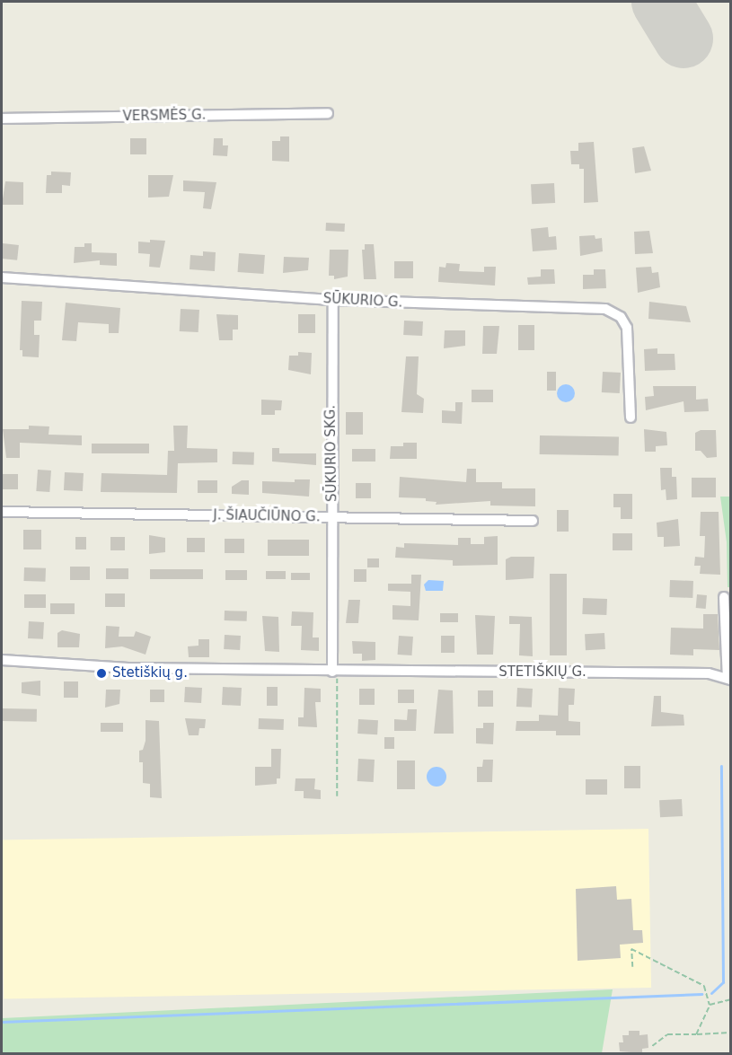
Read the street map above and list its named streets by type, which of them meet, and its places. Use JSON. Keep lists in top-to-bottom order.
{
  "streets": {
    "street": [
      "VERSMĖS G.",
      "SŪKURIO G.",
      "SŪKURIO SKG.",
      "J. ŠIAUČIŪNO G.",
      "STETIŠKIŲ G."
    ]
  },
  "crossings": [
    ["SŪKURIO G.", "SŪKURIO SKG."],
    ["SŪKURIO SKG.", "J. ŠIAUČIŪNO G."],
    ["SŪKURIO SKG.", "STETIŠKIŲ G."]
  ],
  "places": ["Stetiškių g."]
}
